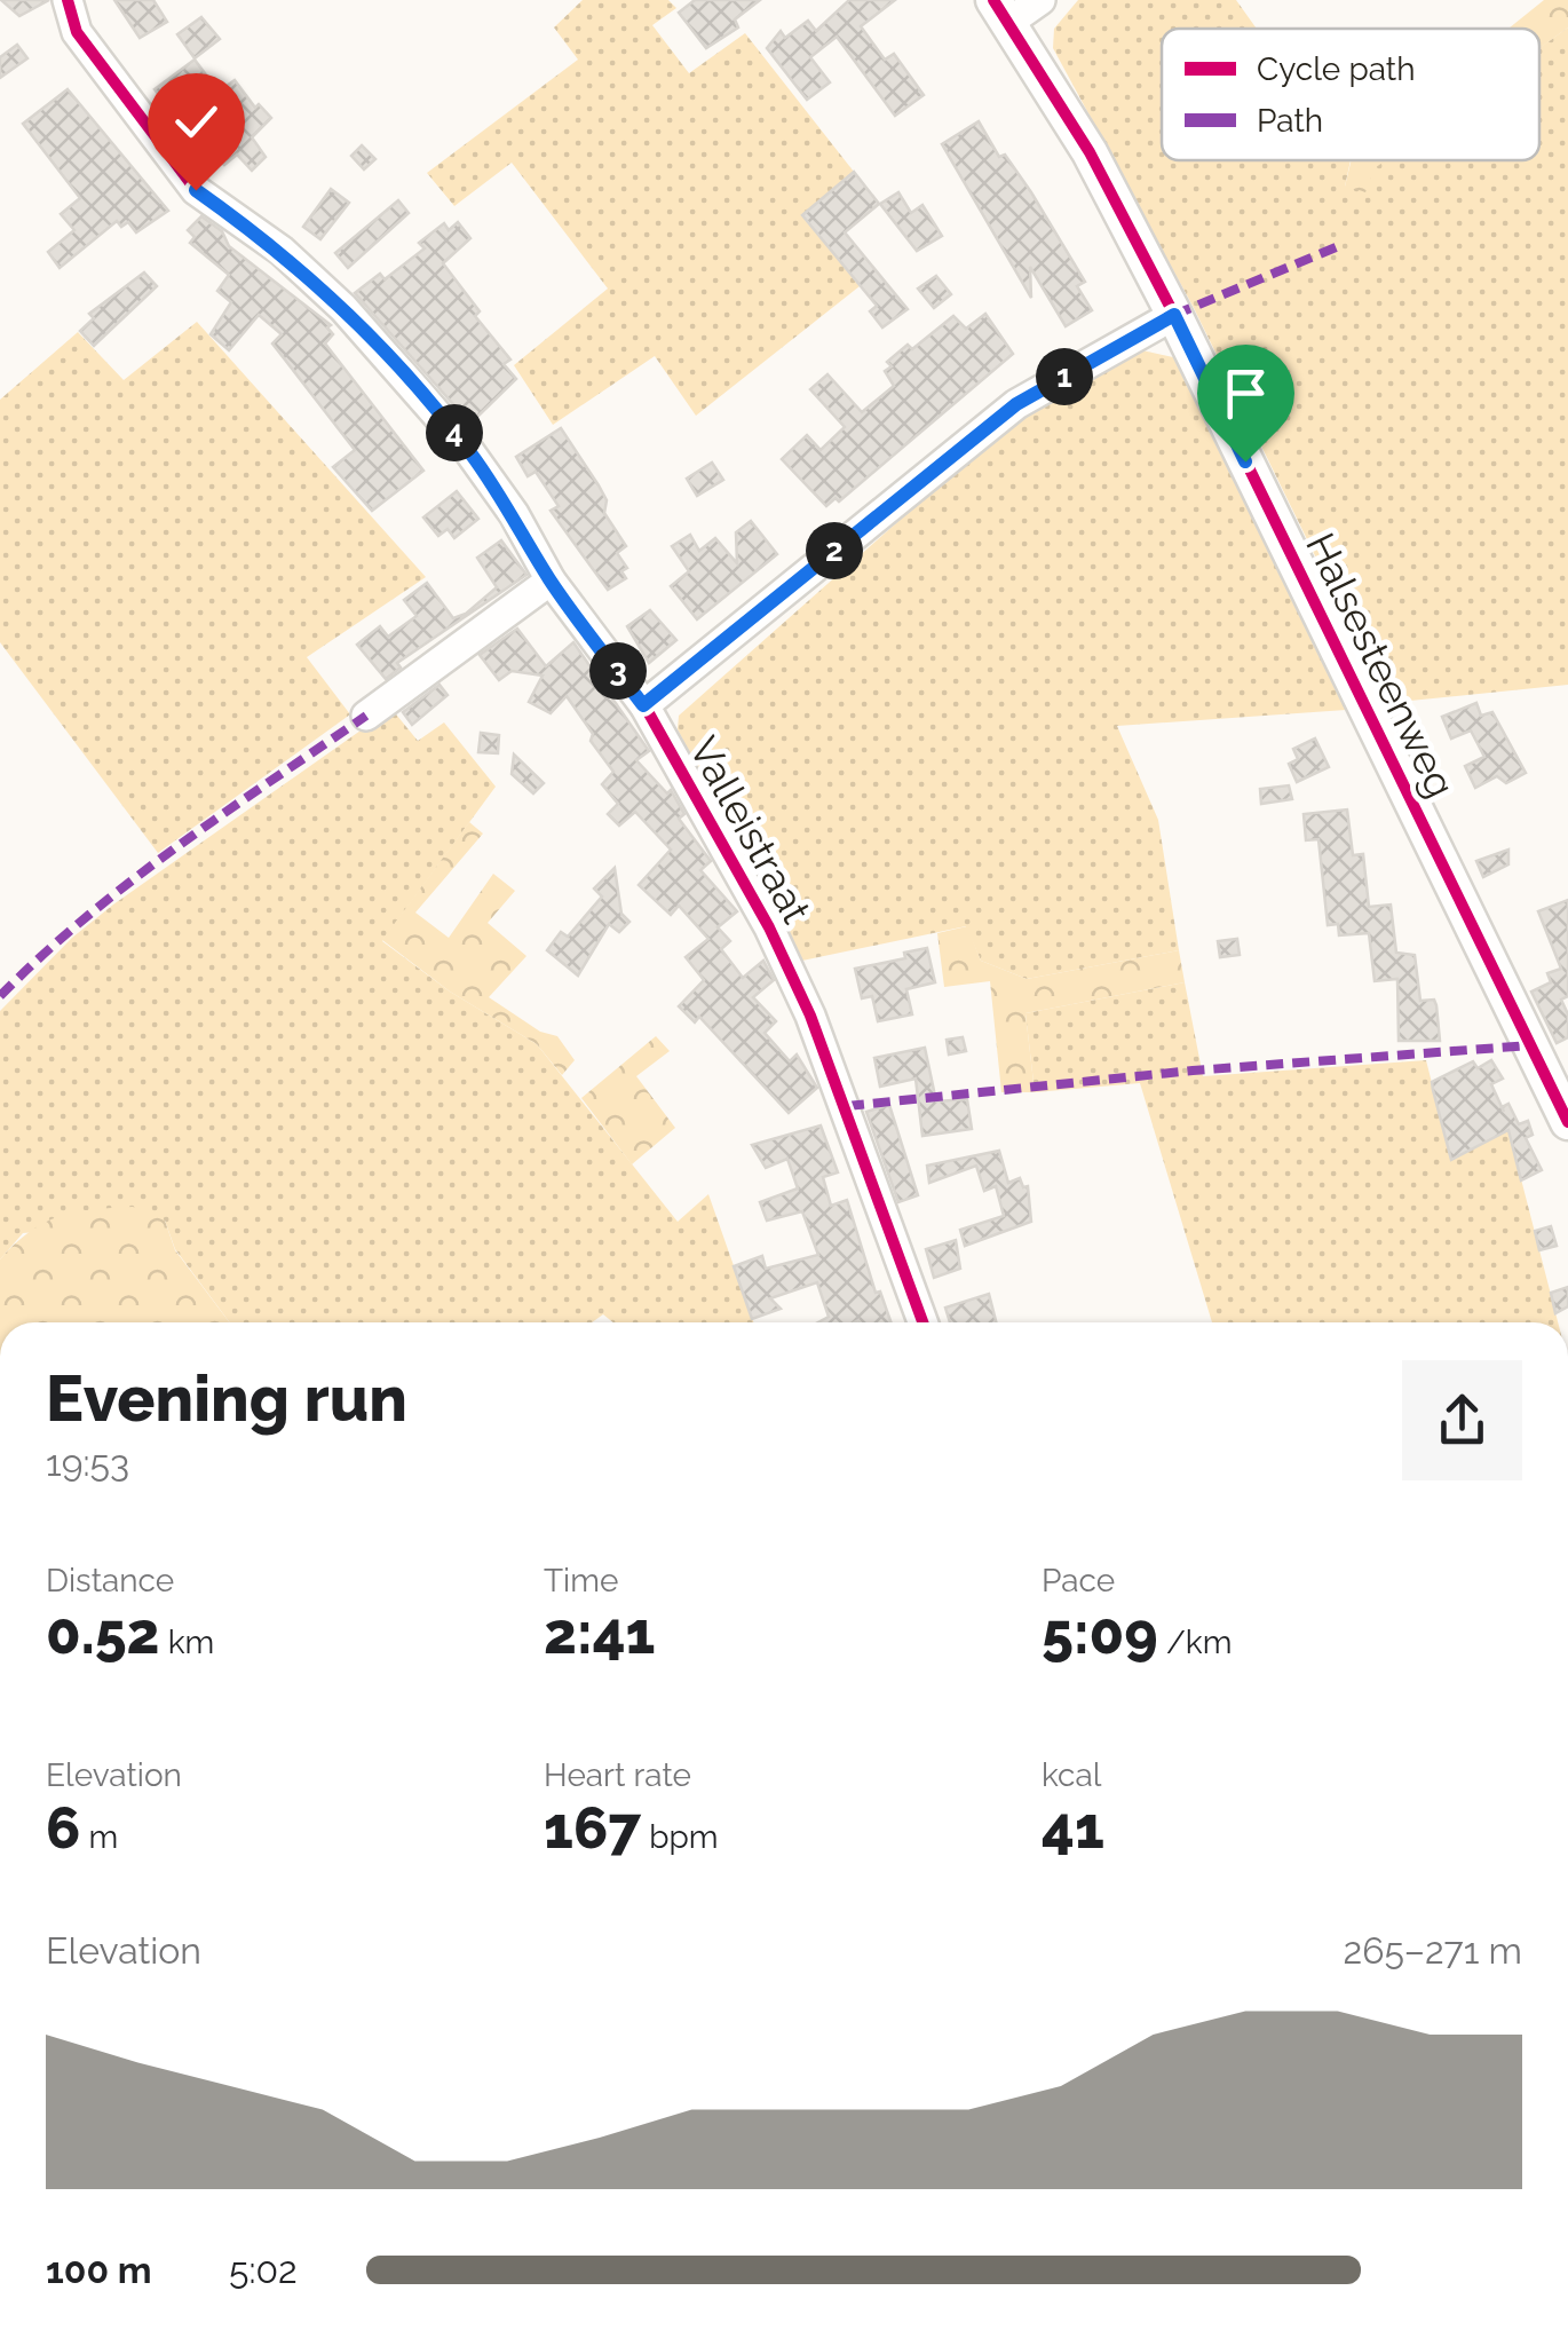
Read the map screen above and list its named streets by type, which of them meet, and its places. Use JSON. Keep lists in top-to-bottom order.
{
  "streets": {
    "main road": ["Halsesteenweg"],
    "street": ["Valleistraat"]
  },
  "legend": ["Cycle path", "Path"],
  "page": {
    "pins": [
      "1",
      "4",
      "2",
      "3"
    ],
    "heading": ["Evening run", "19:53"],
    "stats": [
      ["Distance", "0.52 km"],
      ["Time", "2:41"],
      ["Pace", "5:09 /km"],
      ["Elevation", "6 m"],
      ["Heart rate", "167 bpm"],
      ["kcal", "41"]
    ],
    "chart": ["Elevation", "265–271 m"],
    "list": [
      {
        "name": "100 m",
        "note": "5:02"
      }
    ]
  }
}
